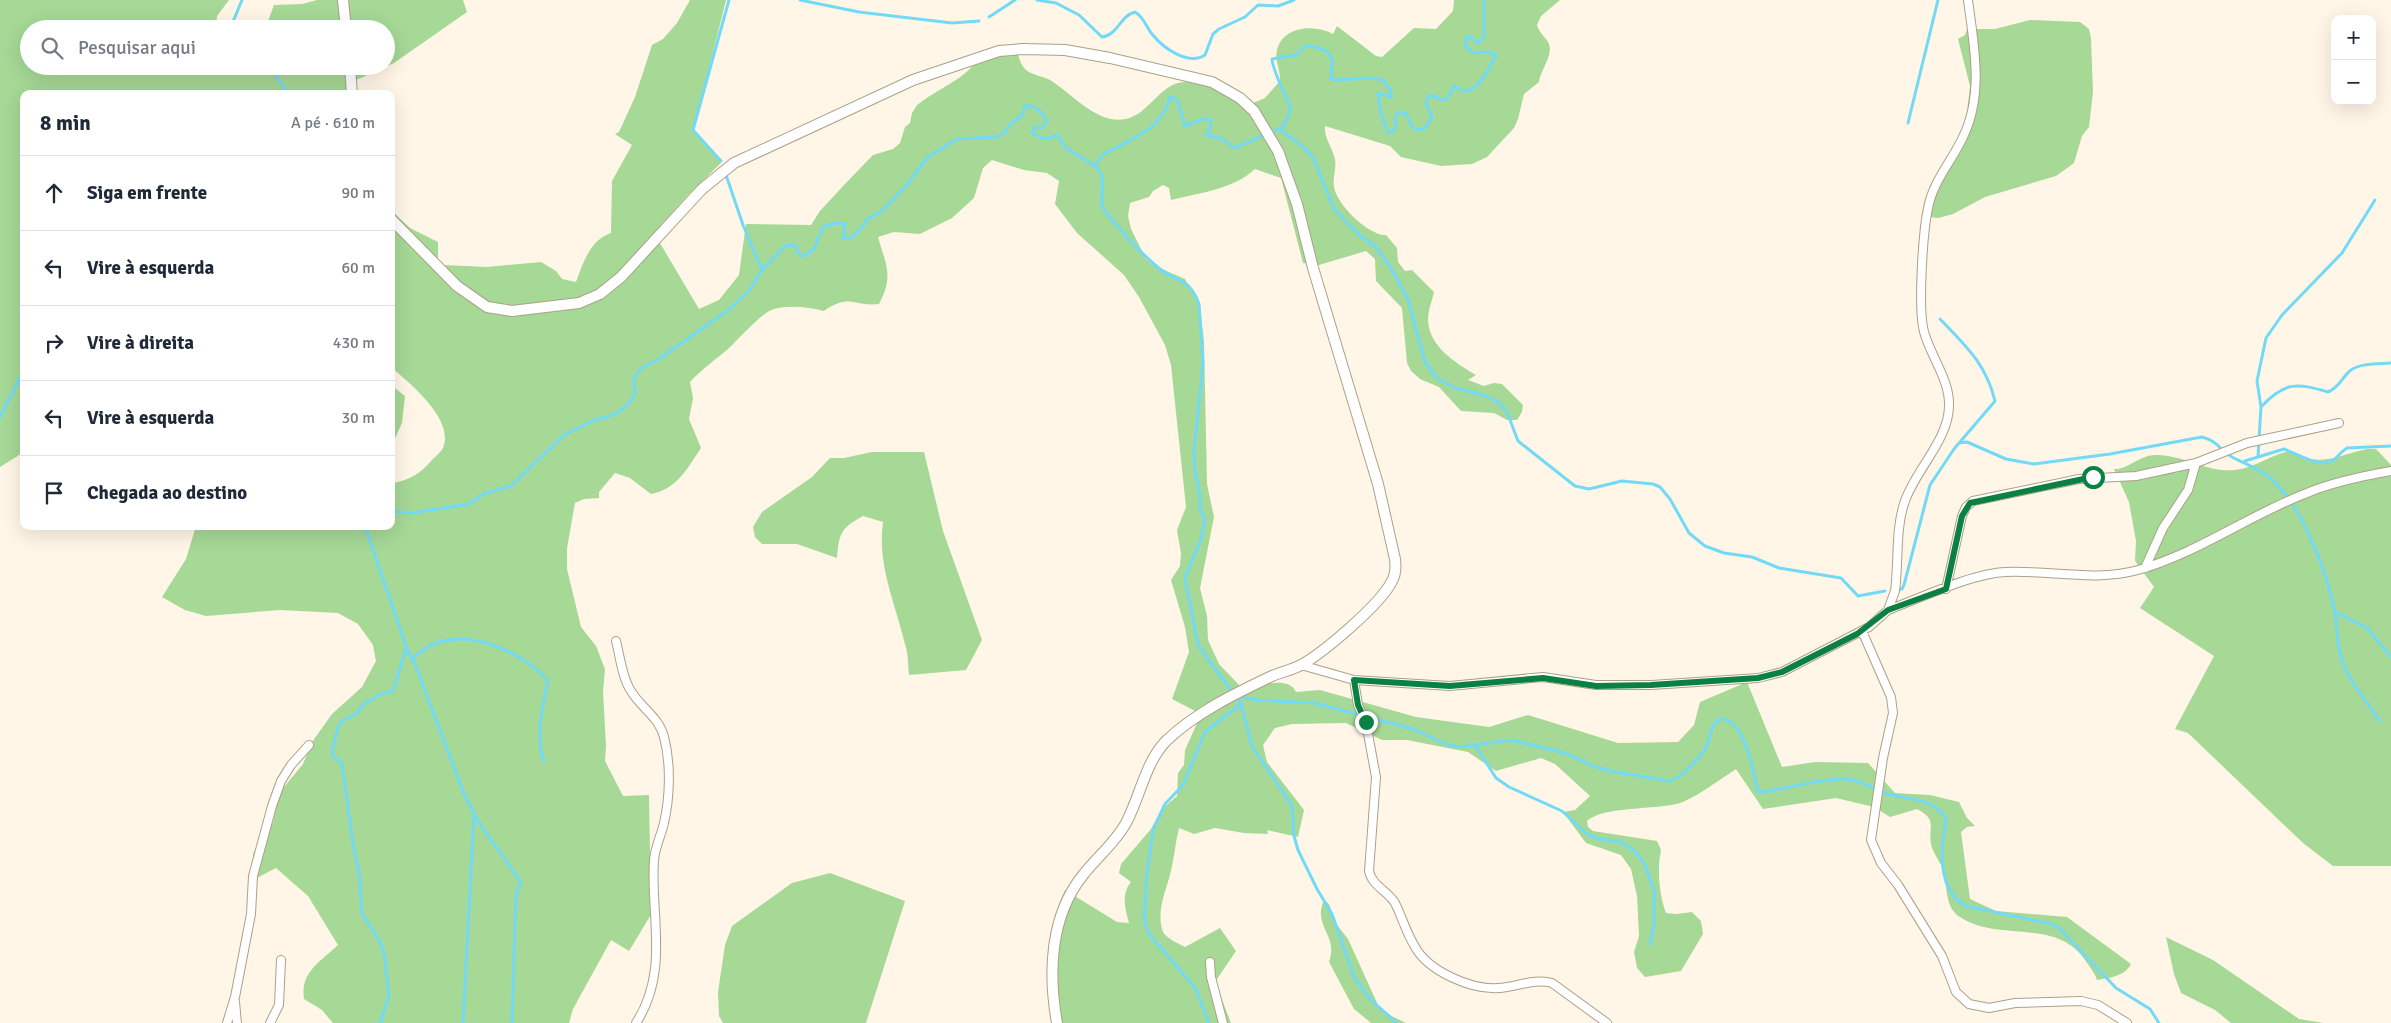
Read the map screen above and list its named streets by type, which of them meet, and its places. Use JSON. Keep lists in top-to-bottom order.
{
  "page": {
    "map_buttons": ["+", "−"],
    "search": "Pesquisar aqui",
    "heading": ["8 min", "A pé · 610 m"],
    "list": [
      ["Siga em frente", "90 m"],
      ["Vire à esquerda", "60 m"],
      ["Vire à direita", "430 m"],
      ["Vire à esquerda", "30 m"],
      "Chegada ao destino"
    ]
  }
}
